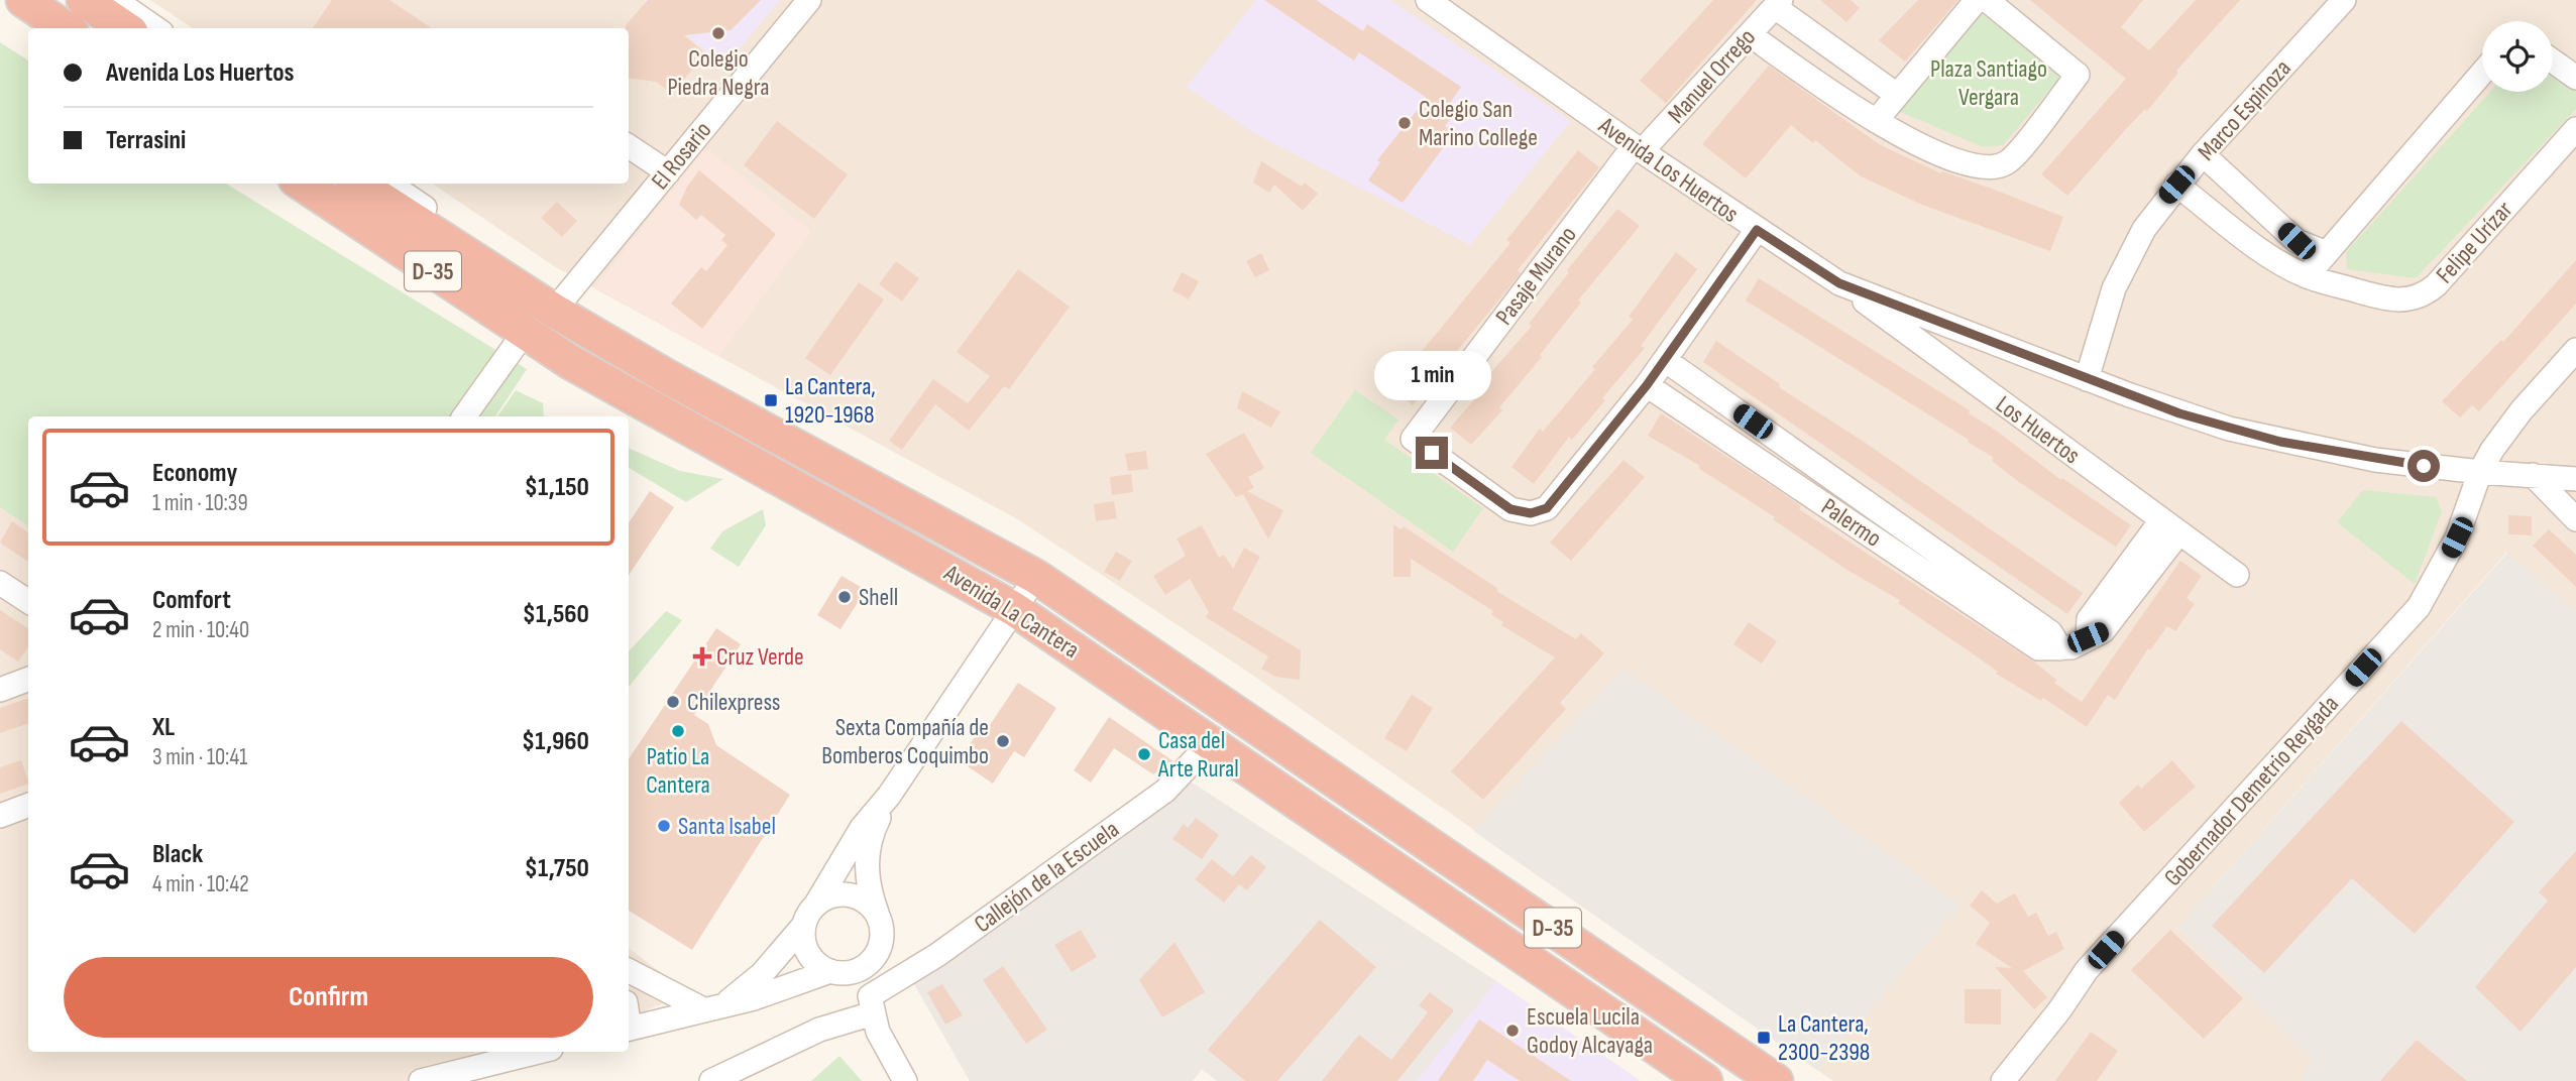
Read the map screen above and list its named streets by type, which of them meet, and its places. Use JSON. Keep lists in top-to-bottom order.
{
  "streets": {
    "highway": ["D-35", "Avenida La Cantera"],
    "street": [
      "Manuel Orrego",
      "Marco Espinoza",
      "El Rosario",
      "Avenida Los Huertos",
      "Felipe Urízar",
      "Pasaje Murano",
      "Los Huertos",
      "Palermo",
      "Gobernador Demetrio Reygada",
      "Callejón de la Escuela"
    ]
  },
  "crossings": [
    ["Manuel Orrego", "Avenida Los Huertos"],
    ["Manuel Orrego", "Pasaje Murano"],
    ["Marco Espinoza", "Avenida Los Huertos"],
    ["Marco Espinoza", "Felipe Urízar"],
    ["El Rosario", "Avenida La Cantera"],
    ["Avenida Los Huertos", "Pasaje Murano"],
    ["Avenida Los Huertos", "Los Huertos"],
    ["Avenida Los Huertos", "Gobernador Demetrio Reygada"],
    ["Pasaje Murano", "Palermo"],
    ["Avenida La Cantera", "Callejón de la Escuela"]
  ],
  "parks": ["Plaza Santiago Vergara"],
  "places": {
    "other": [
      "Colegio Piedra Negra",
      "Colegio San Marino College",
      "Shell",
      "Chilexpress",
      "Patio La Cantera",
      "Sexta Compañía de Bomberos Coquimbo",
      "Casa del Arte Rural",
      "Santa Isabel",
      "Escuela Lucila Godoy Alcayaga"
    ],
    "transit": ["La Cantera, 1920-1968", "La Cantera, 2300-2398"],
    "health": ["Cruz Verde"]
  },
  "page": {
    "banner": ["Avenida Los Huertos", "Terrasini"],
    "bubble": "1 min",
    "list": [
      {
        "name": "Economy",
        "note": "1 min · 10:39",
        "value": "$1,150"
      },
      {
        "name": "Comfort",
        "note": "2 min · 10:40",
        "value": "$1,560"
      },
      {
        "name": "XL",
        "note": "3 min · 10:41",
        "value": "$1,960"
      },
      {
        "name": "Black",
        "note": "4 min · 10:42",
        "value": "$1,750"
      }
    ],
    "buttons": "Confirm"
  }
}
